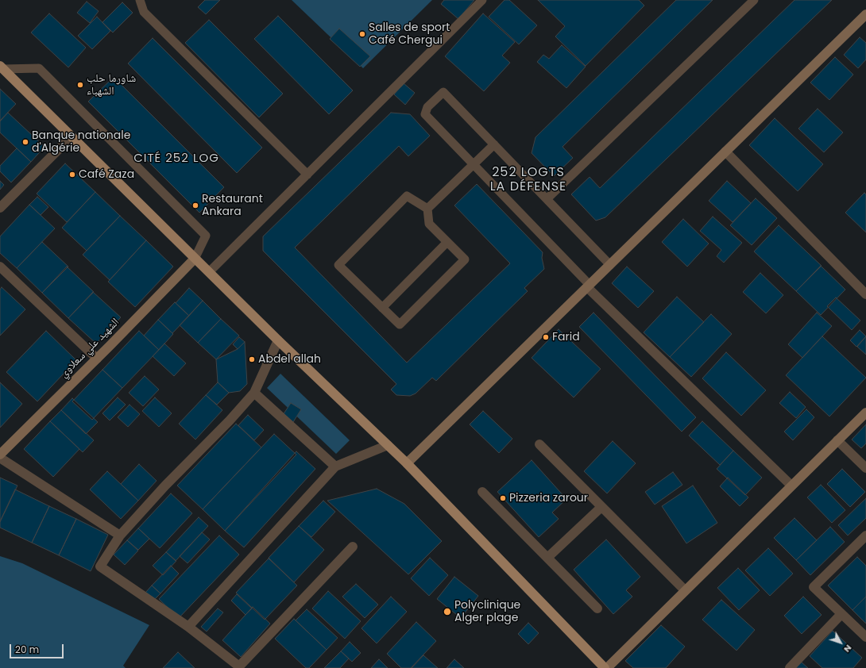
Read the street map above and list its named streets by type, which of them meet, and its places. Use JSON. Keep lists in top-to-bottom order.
{
  "streets": {
    "main road": ["الشهيد علي سعلاوي"]
  },
  "districts": ["CITÉ 252 LOG", "252 LOGTS LA DÉFENSE"],
  "places": [
    "Salles de sport Café Chergui",
    "شاورما حلب الشهباء",
    "Banque nationale d'Algérie",
    "Café Zaza",
    "Restaurant Ankara",
    "Farid",
    "Abdel allah",
    "Pizzeria zarour",
    "Polyclinique Alger plage"
  ],
  "scale_bar": "20 m",
  "north": "bottom right"
}
